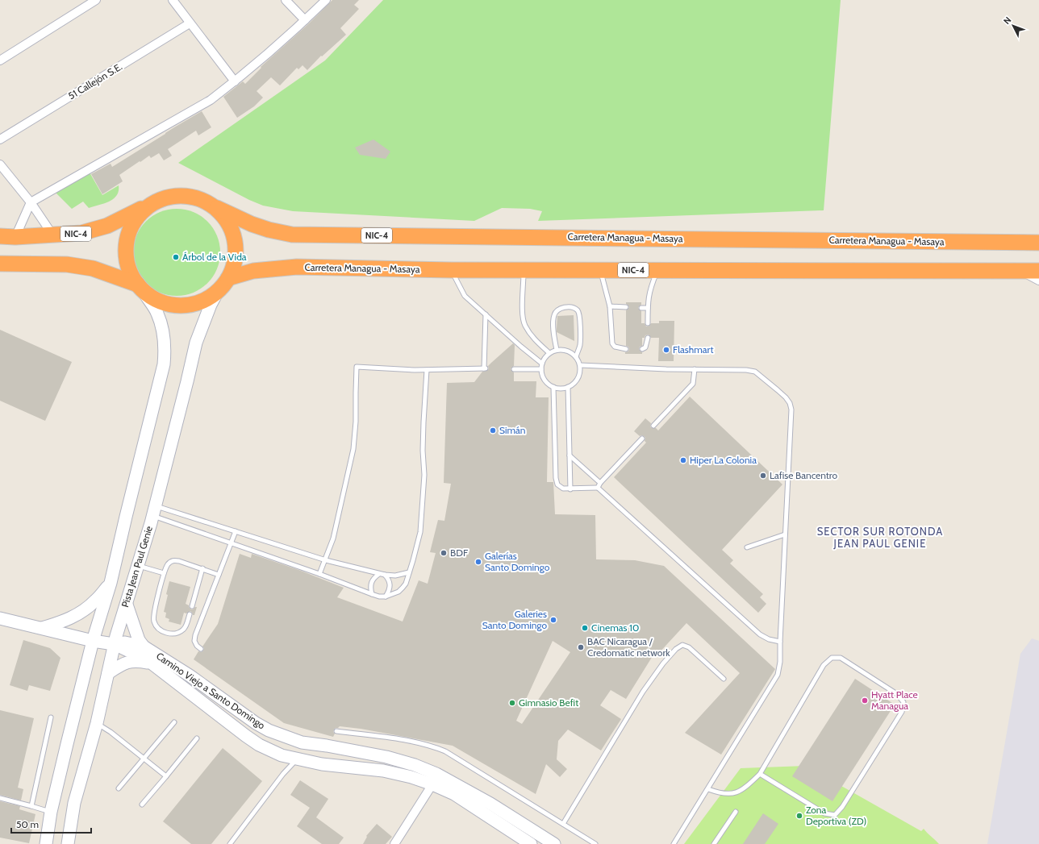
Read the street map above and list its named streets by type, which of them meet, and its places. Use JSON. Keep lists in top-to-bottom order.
{
  "streets": {
    "highway": ["NIC-4", "Carretera Managua - Masaya"],
    "main road": ["Pista Jean Paul Genie", "Camino Viejo a Santo Domingo"],
    "street": ["51 Callejón S.E."]
  },
  "crossings": [
    ["NIC-4", "Carretera Managua - Masaya"],
    ["NIC-4", "Pista Jean Paul Genie"],
    ["Carretera Managua - Masaya", "Pista Jean Paul Genie"],
    ["Pista Jean Paul Genie", "Camino Viejo a Santo Domingo"]
  ],
  "districts": ["SECTOR SUR ROTONDA JEAN PAUL GENIE"],
  "places": [
    "Árbol de la Vida",
    "Flashmart",
    "Simán",
    "Hiper La Colonia",
    "Lafise Bancentro",
    "BDF",
    "Galerías Santo Domingo",
    "Galeries Santo Domingo",
    "Cinemas 10",
    "BAC Nicaragua / Credomatic network",
    "Hyatt Place Managua",
    "Gimnasio Befit",
    "Zona Deportiva (ZD)"
  ],
  "scale_bar": "50 m",
  "north": "top left"
}
